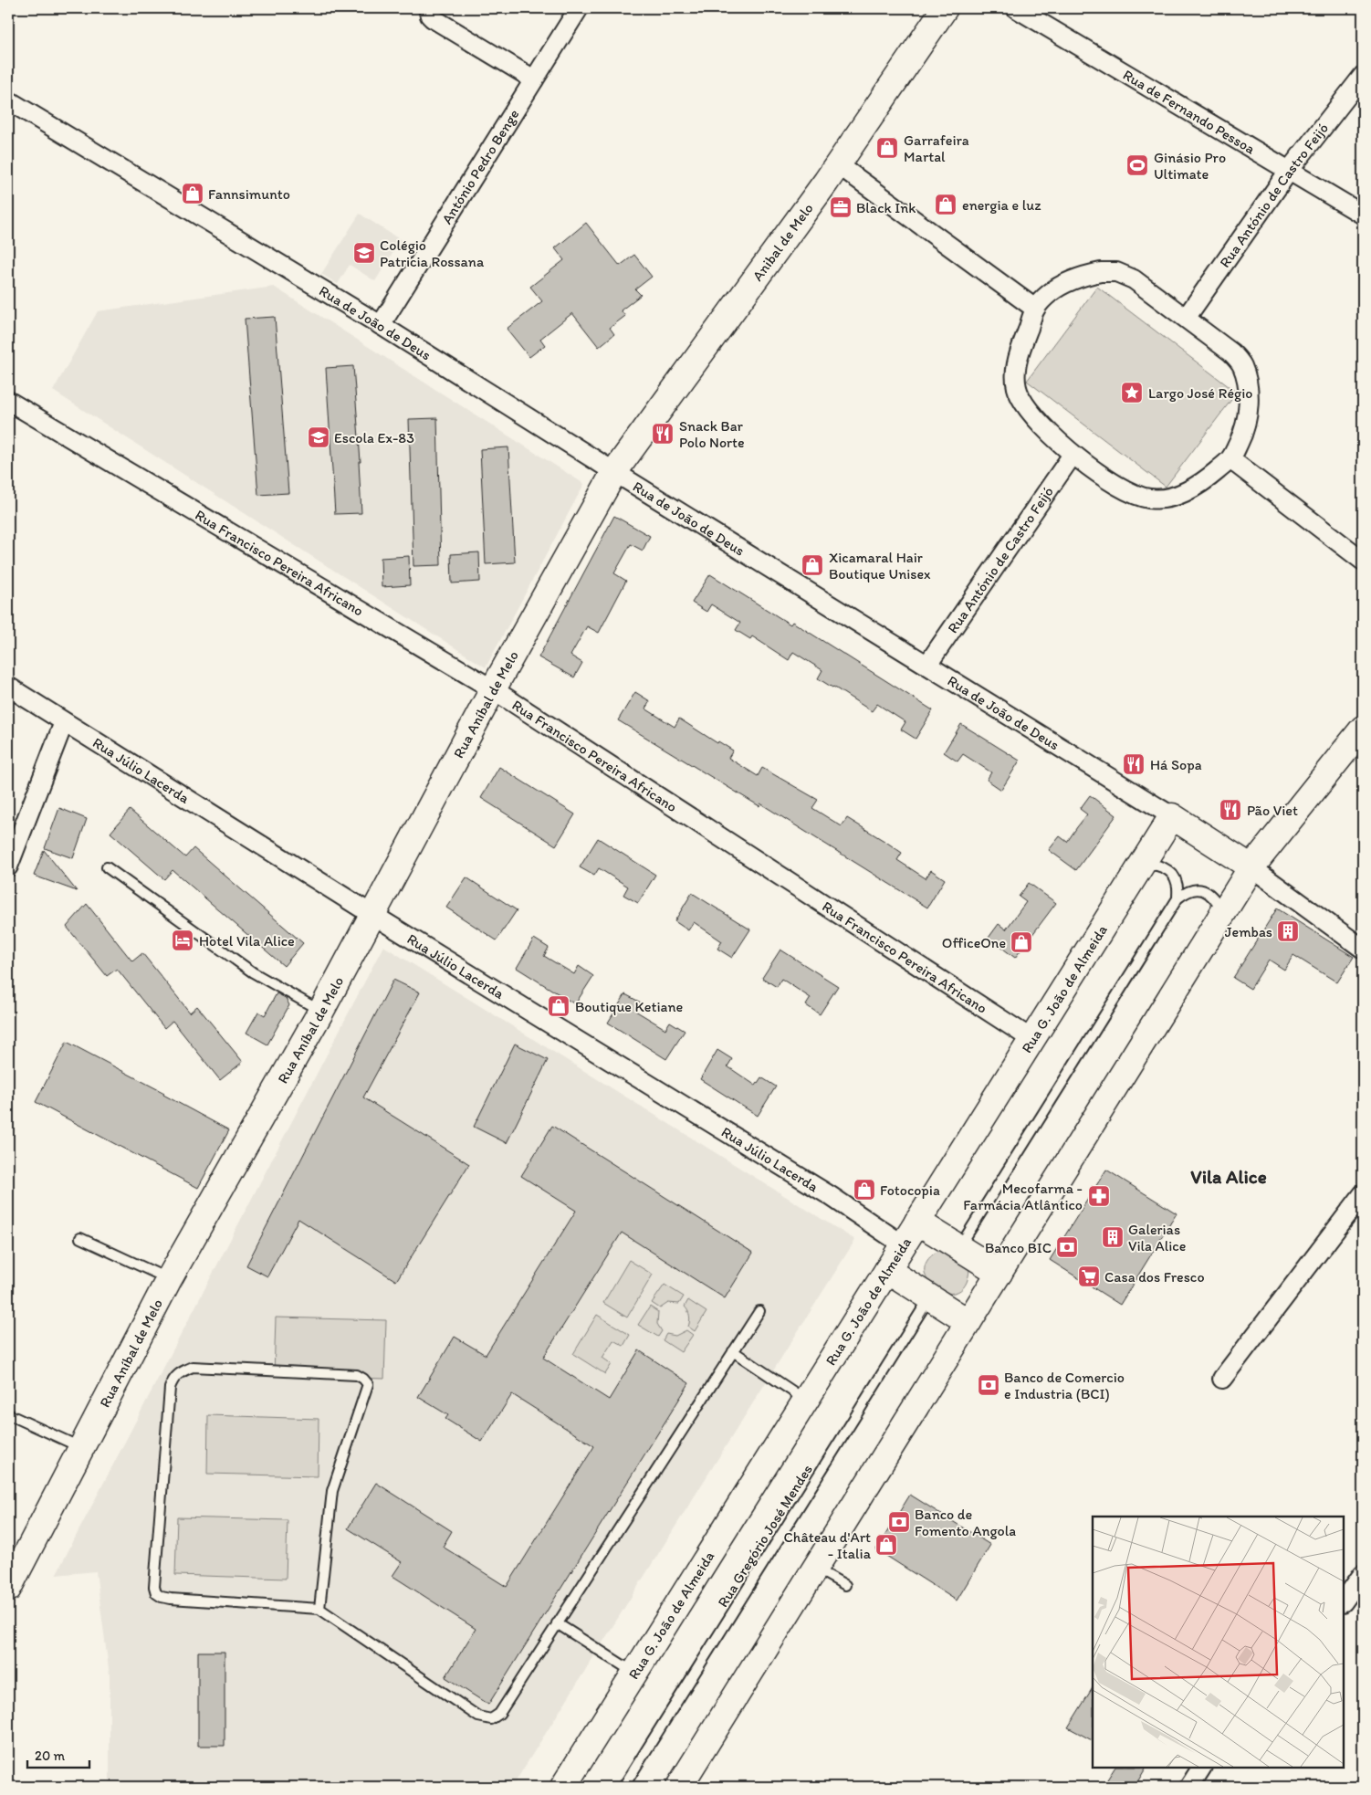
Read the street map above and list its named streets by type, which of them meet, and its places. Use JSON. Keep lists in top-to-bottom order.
{
  "streets": {
    "street": [
      "Rua de Fernando Pessoa",
      "António Pedro Benge",
      "Rua António de Castro Feijó",
      "Anibal de Melo",
      "Rua de João de Deus",
      "Rua Francisco Pereira Africano",
      "Rua Aníbal de Melo",
      "Rua Júlio Lacerda",
      "Rua G. João de Almeida"
    ],
    "lane": ["Rua Gregório José Mendes"]
  },
  "crossings": [
    ["Rua de Fernando Pessoa", "Rua António de Castro Feijó"],
    ["António Pedro Benge", "Rua de João de Deus"],
    ["Rua António de Castro Feijó", "Rua de João de Deus"],
    ["Anibal de Melo", "Rua de João de Deus"],
    ["Anibal de Melo", "Rua Aníbal de Melo"],
    ["Rua de João de Deus", "Rua Aníbal de Melo"],
    ["Rua de João de Deus", "Rua G. João de Almeida"],
    ["Rua Francisco Pereira Africano", "Rua Aníbal de Melo"],
    ["Rua Francisco Pereira Africano", "Rua G. João de Almeida"],
    ["Rua Aníbal de Melo", "Rua Júlio Lacerda"],
    ["Rua Júlio Lacerda", "Rua G. João de Almeida"]
  ],
  "districts": ["Vila Alice"],
  "places": {
    "shop": [
      "Garrafeira Martal",
      "Fannsimunto",
      "energia e luz",
      "Xicamaral Hair Boutique Unisex",
      "OfficeOne",
      "Boutique Ketiane",
      "Fotocopia",
      "Château d'Art - Italia"
    ],
    "sports": ["Ginásio Pro Ultimate"],
    "office": ["Black Ink"],
    "school or university": ["Colégio Patricia Rossana", "Escola Ex-83"],
    "place": ["Largo José Régio"],
    "restaurant": ["Snack Bar Polo Norte", "Há Sopa", "Pão Viet"],
    "building": ["Jembas", "Galerias Vila Alice"],
    "hotel": ["Hotel Vila Alice"],
    "pharmacy": ["Mecofarma - Farmácia Atlântico"],
    "bank": ["Banco BIC", "Banco de Comercio e Industria (BCI)", "Banco de Fomento Angola"],
    "supermarket": ["Casa dos Fresco"]
  },
  "scale_bar": "20 m"
}
